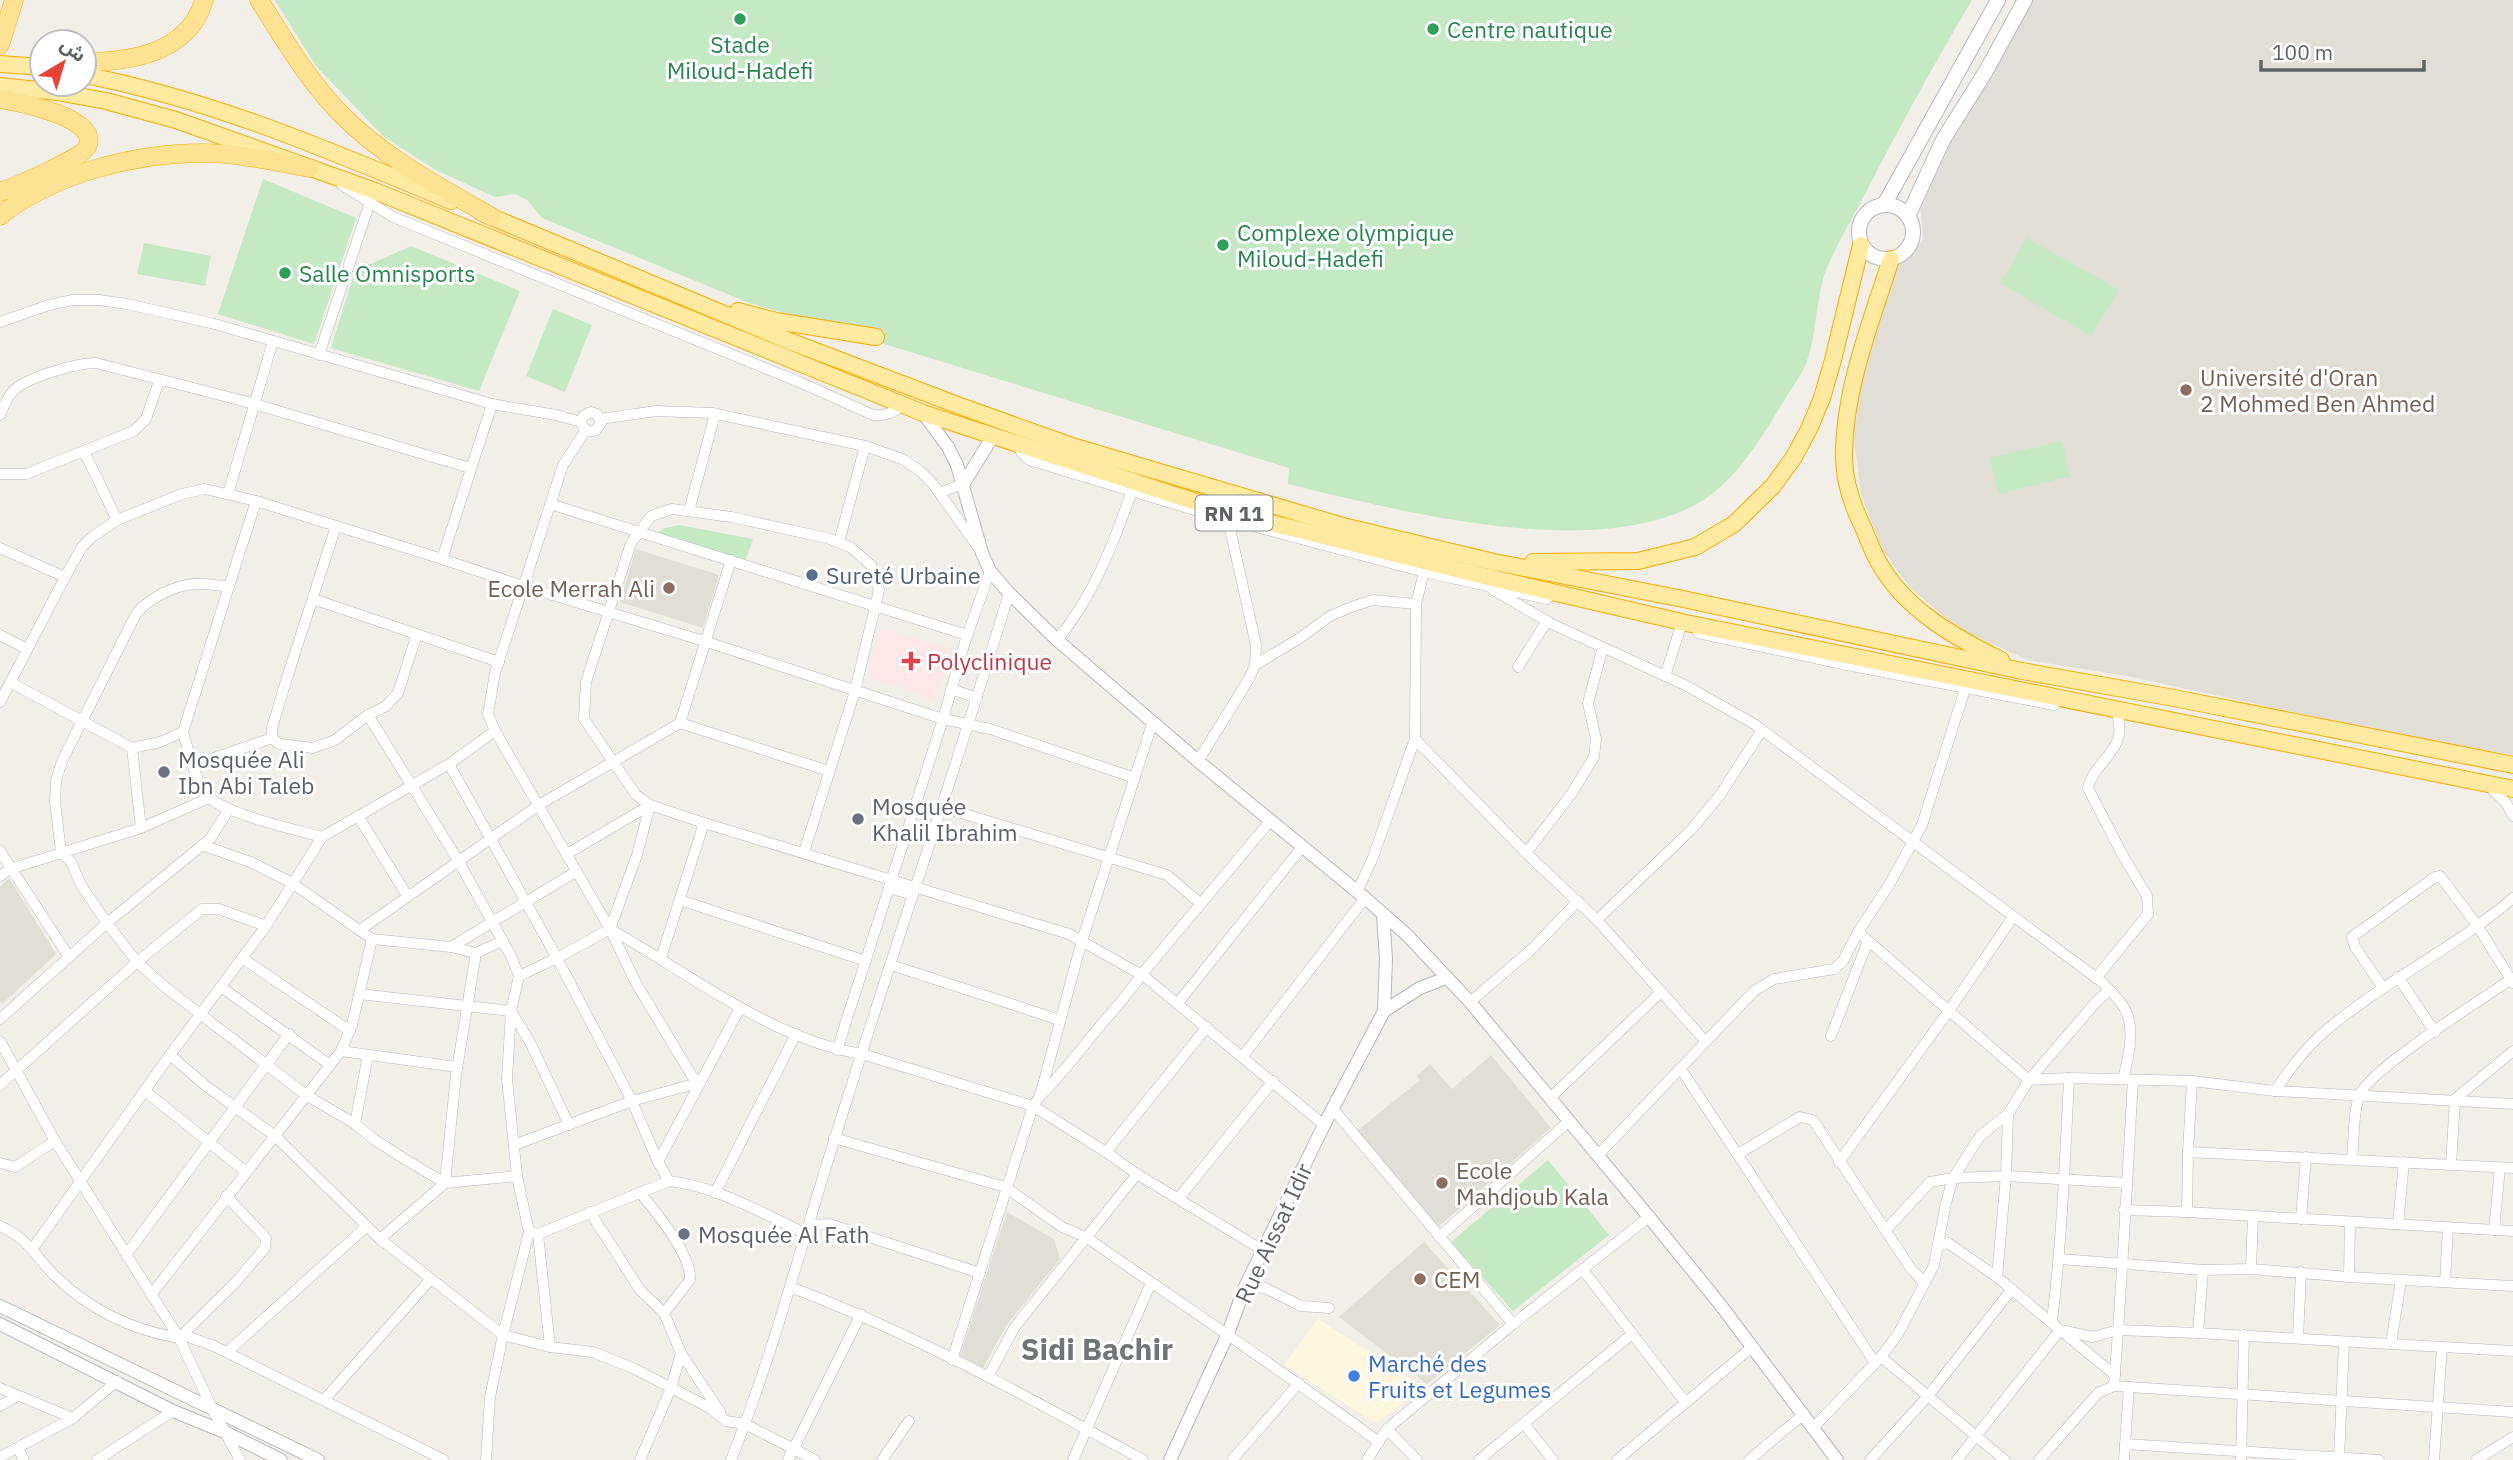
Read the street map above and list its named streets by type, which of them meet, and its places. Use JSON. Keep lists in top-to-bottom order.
{
  "streets": {
    "highway": ["RN 11"],
    "street": ["Rue Aissat Idir"]
  },
  "districts": ["Sidi Bachir"],
  "places": {
    "other": [
      "Stade Miloud-Hadefi",
      "Centre nautique",
      "Complexe olympique Miloud-Hadefi",
      "Salle Omnisports",
      "Université d'Oran 2 Mohmed Ben Ahmed",
      "Sureté Urbaine",
      "Ecole Merrah Ali",
      "Mosquée Ali Ibn Abi Taleb",
      "Mosquée Khalil Ibrahim",
      "Ecole Mahdjoub Kala",
      "Mosquée Al Fath",
      "CEM",
      "Marché des Fruits et Legumes"
    ],
    "health": ["Polyclinique"]
  },
  "scale_bar": "100 m",
  "north": "top right"
}
